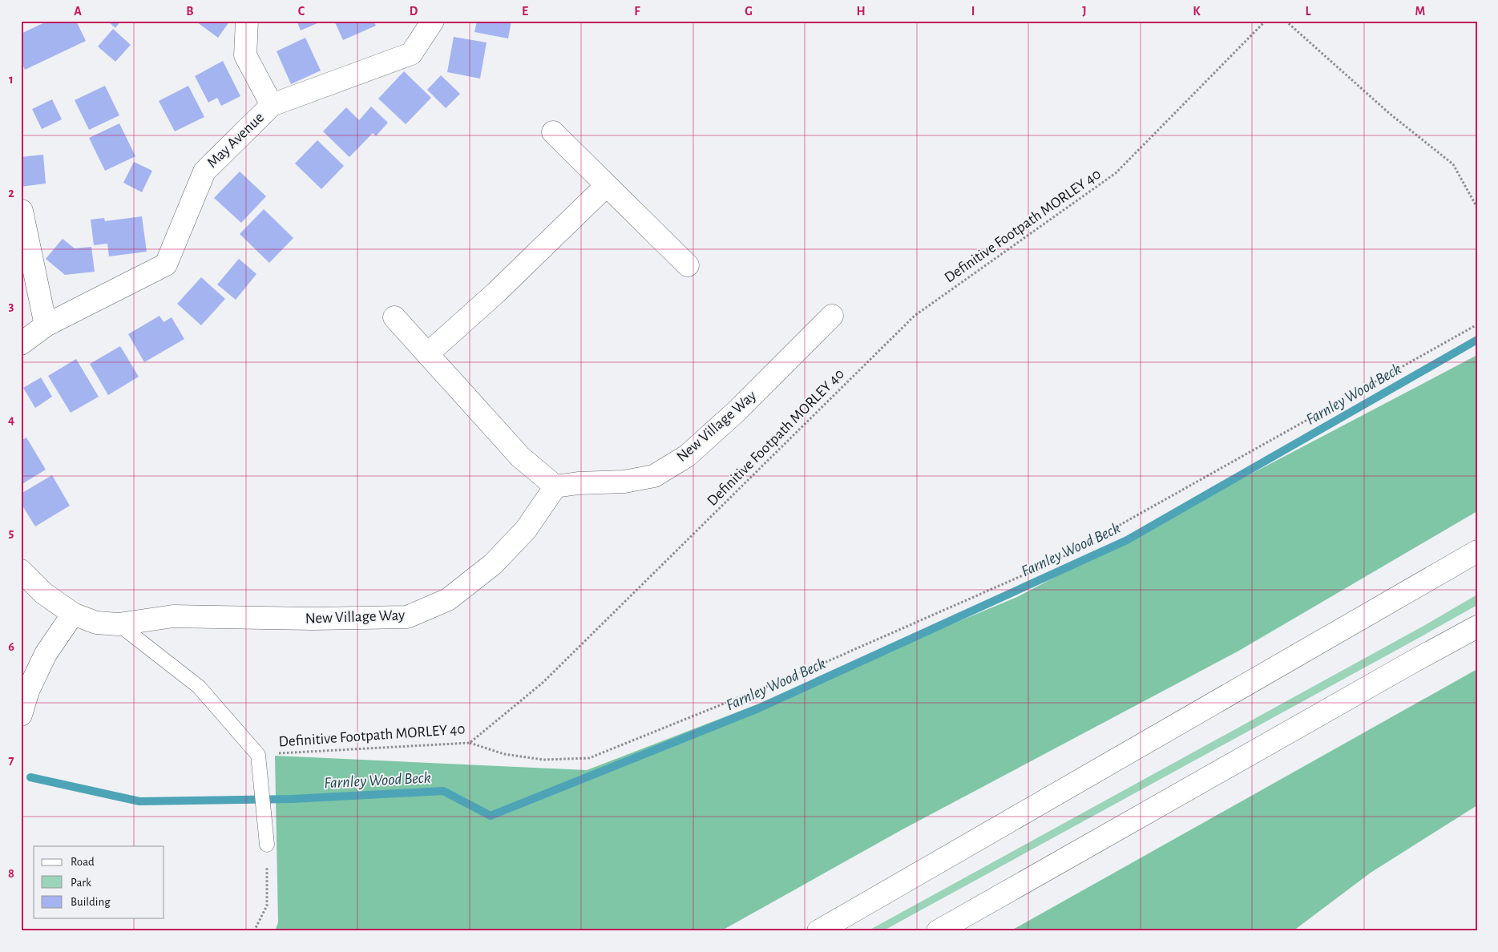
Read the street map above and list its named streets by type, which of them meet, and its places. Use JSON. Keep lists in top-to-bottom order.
{
  "streets": {
    "main road": ["May Avenue", "New Village Way"],
    "path": ["Definitive Footpath MORLEY 40"]
  },
  "water": ["Farnley Wood Beck"],
  "legend": ["Road", "Park", "Building"],
  "grid": {
    "columns": [
      "A",
      "B",
      "C",
      "D",
      "E",
      "F",
      "G",
      "H",
      "I",
      "J",
      "K",
      "L",
      "M"
    ],
    "rows": [
      "1",
      "2",
      "3",
      "4",
      "5",
      "6",
      "7",
      "8"
    ]
  }
}
